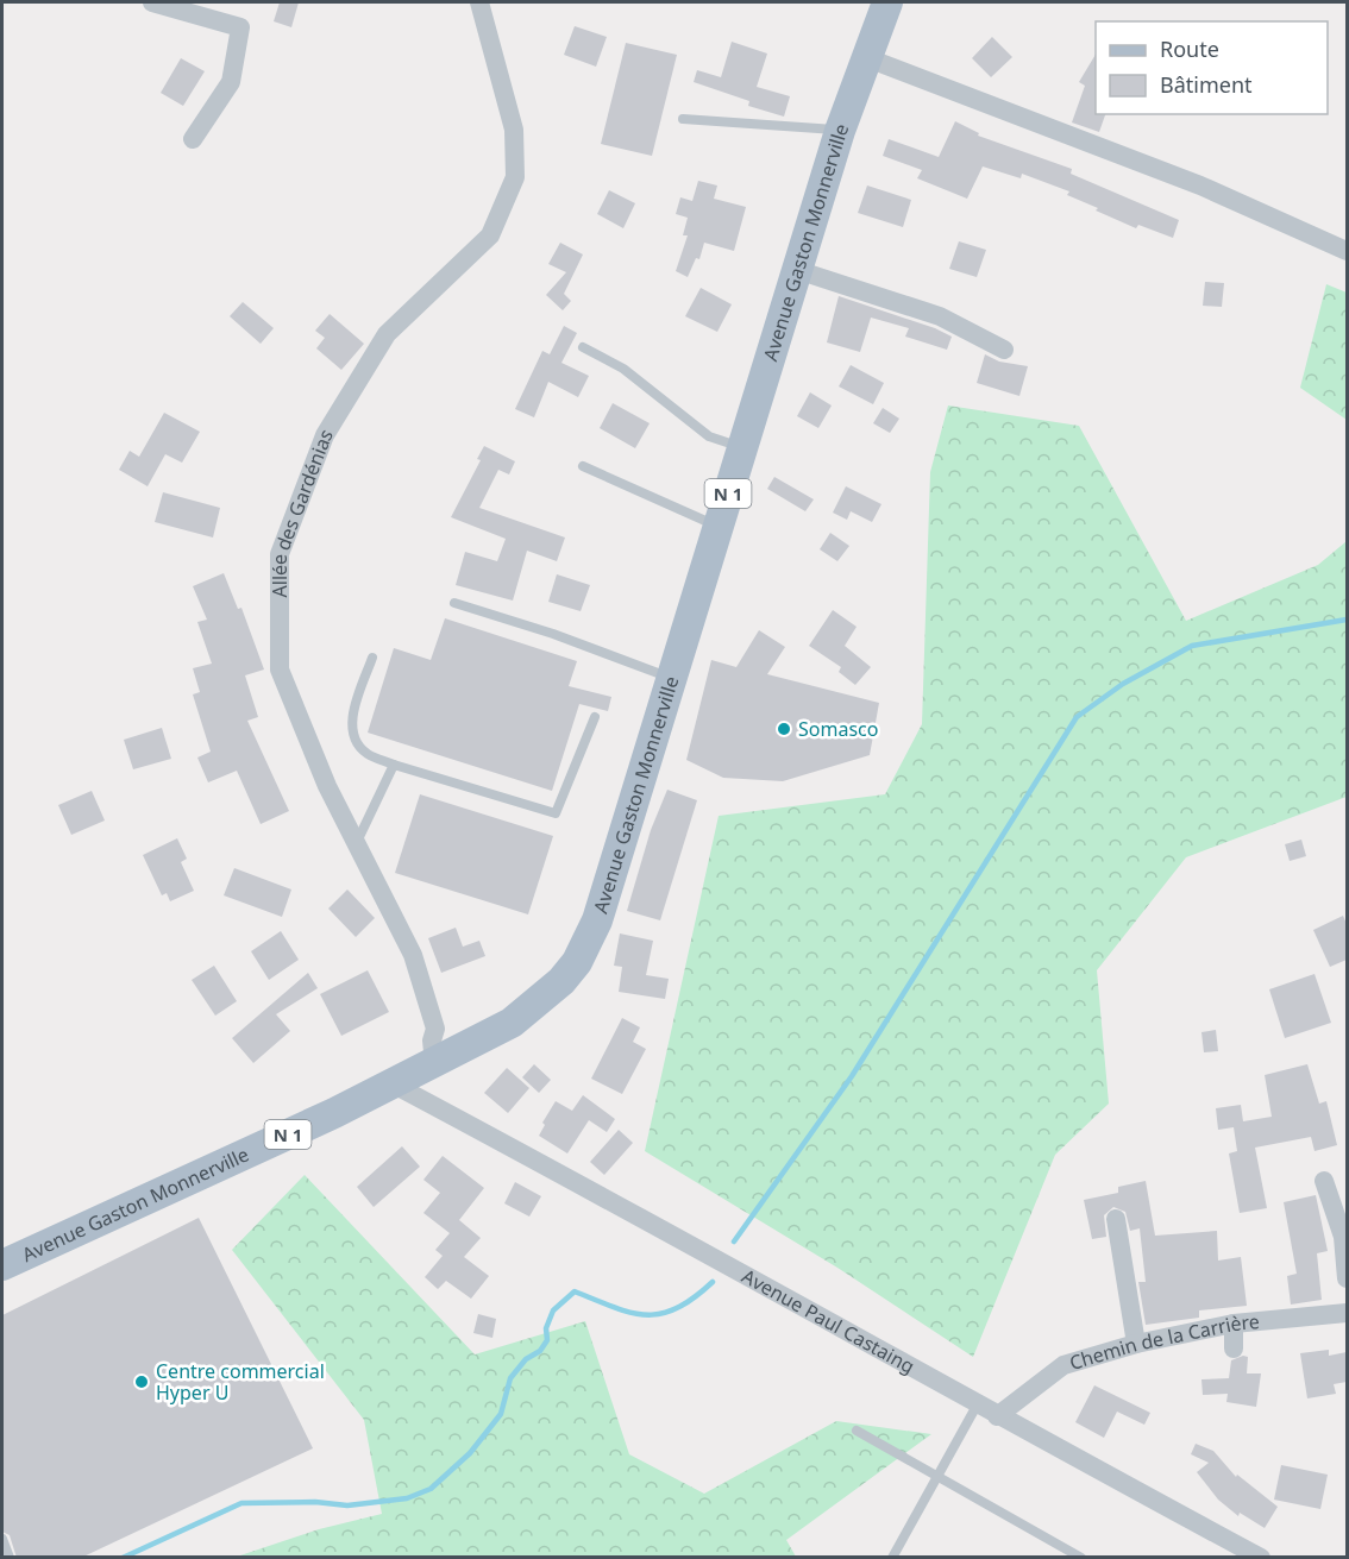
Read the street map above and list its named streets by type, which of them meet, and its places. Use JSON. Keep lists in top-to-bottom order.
{
  "streets": {
    "main road": ["Avenue Gaston Monnerville", "N 1"],
    "street": ["Allée des Gardénias", "Avenue Paul Castaing", "Chemin de la Carrière"]
  },
  "crossings": [
    ["Avenue Gaston Monnerville", "Allée des Gardénias"],
    ["Avenue Gaston Monnerville", "Avenue Paul Castaing"],
    ["Avenue Paul Castaing", "Chemin de la Carrière"]
  ],
  "places": ["Somasco", "Centre commercial Hyper U"],
  "legend": ["Route", "Bâtiment"]
}
